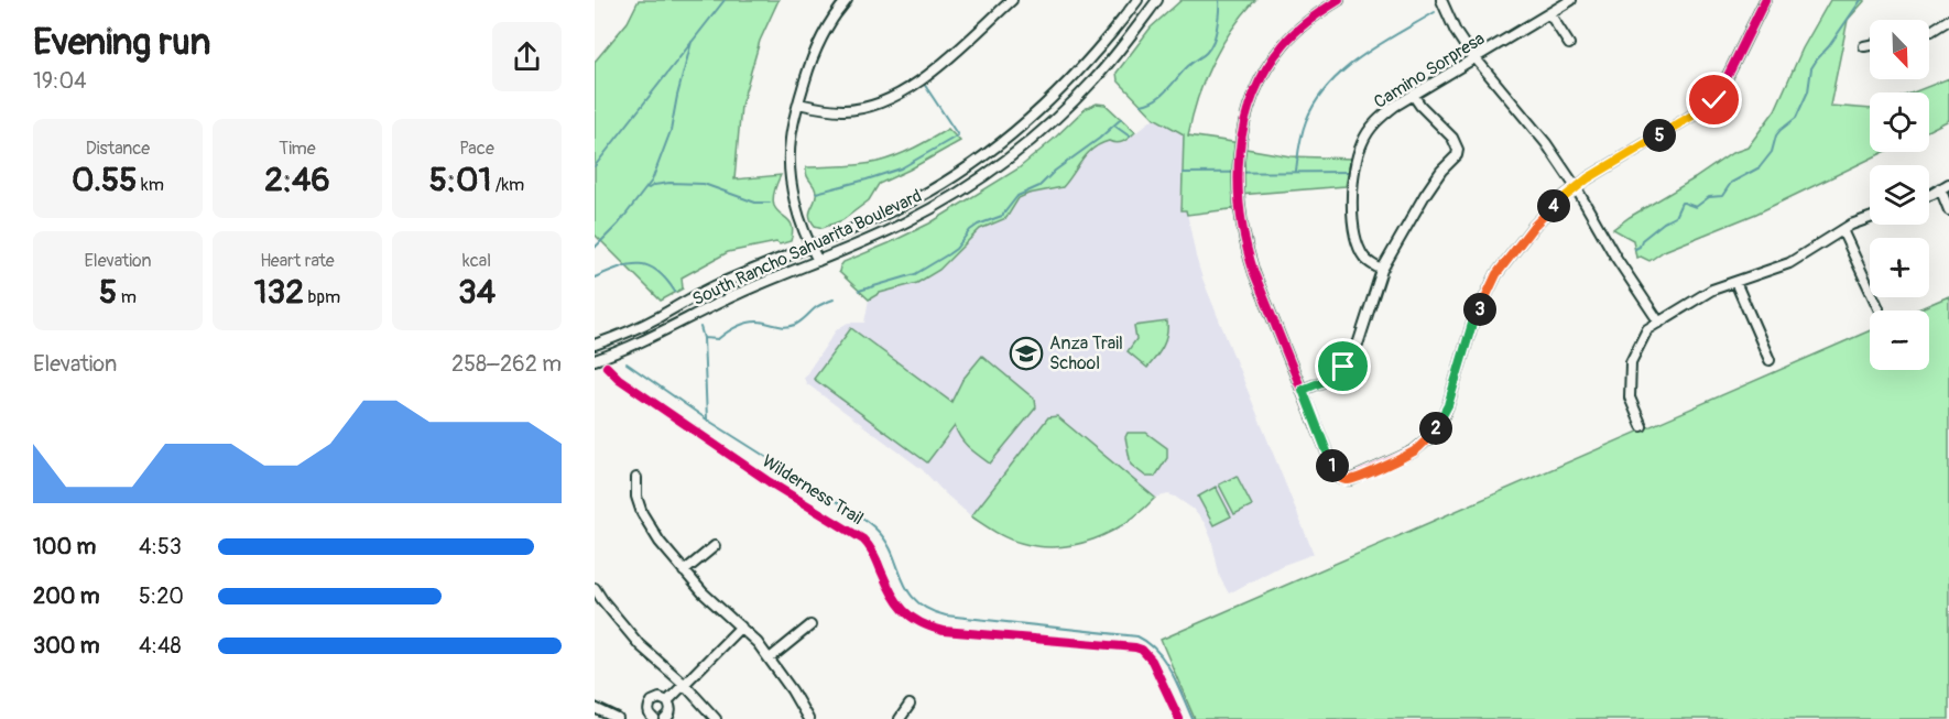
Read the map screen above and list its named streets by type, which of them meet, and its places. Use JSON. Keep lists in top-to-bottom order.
{
  "streets": {
    "street": ["Camino Sorpresa", "South Rancho Sahuarita Boulevard"],
    "cycle path": ["Wilderness Trail"]
  },
  "places": {
    "school or university": ["Anza Trail School"]
  },
  "north": "bottom right",
  "page": {
    "heading": ["Evening run", "19:04"],
    "map_buttons": ["+", "−"],
    "stats": [
      ["Distance", "0.55 km"],
      ["Time", "2:46"],
      ["Pace", "5:01 /km"],
      ["Elevation", "5 m"],
      ["Heart rate", "132 bpm"],
      ["kcal", "34"]
    ],
    "pins": [
      "5",
      "4",
      "3",
      "2",
      "1"
    ],
    "chart": ["Elevation", "258–262 m"],
    "list": [
      {
        "name": "100 m",
        "note": "4:53"
      },
      {
        "name": "200 m",
        "note": "5:20"
      },
      {
        "name": "300 m",
        "note": "4:48"
      }
    ]
  }
}
